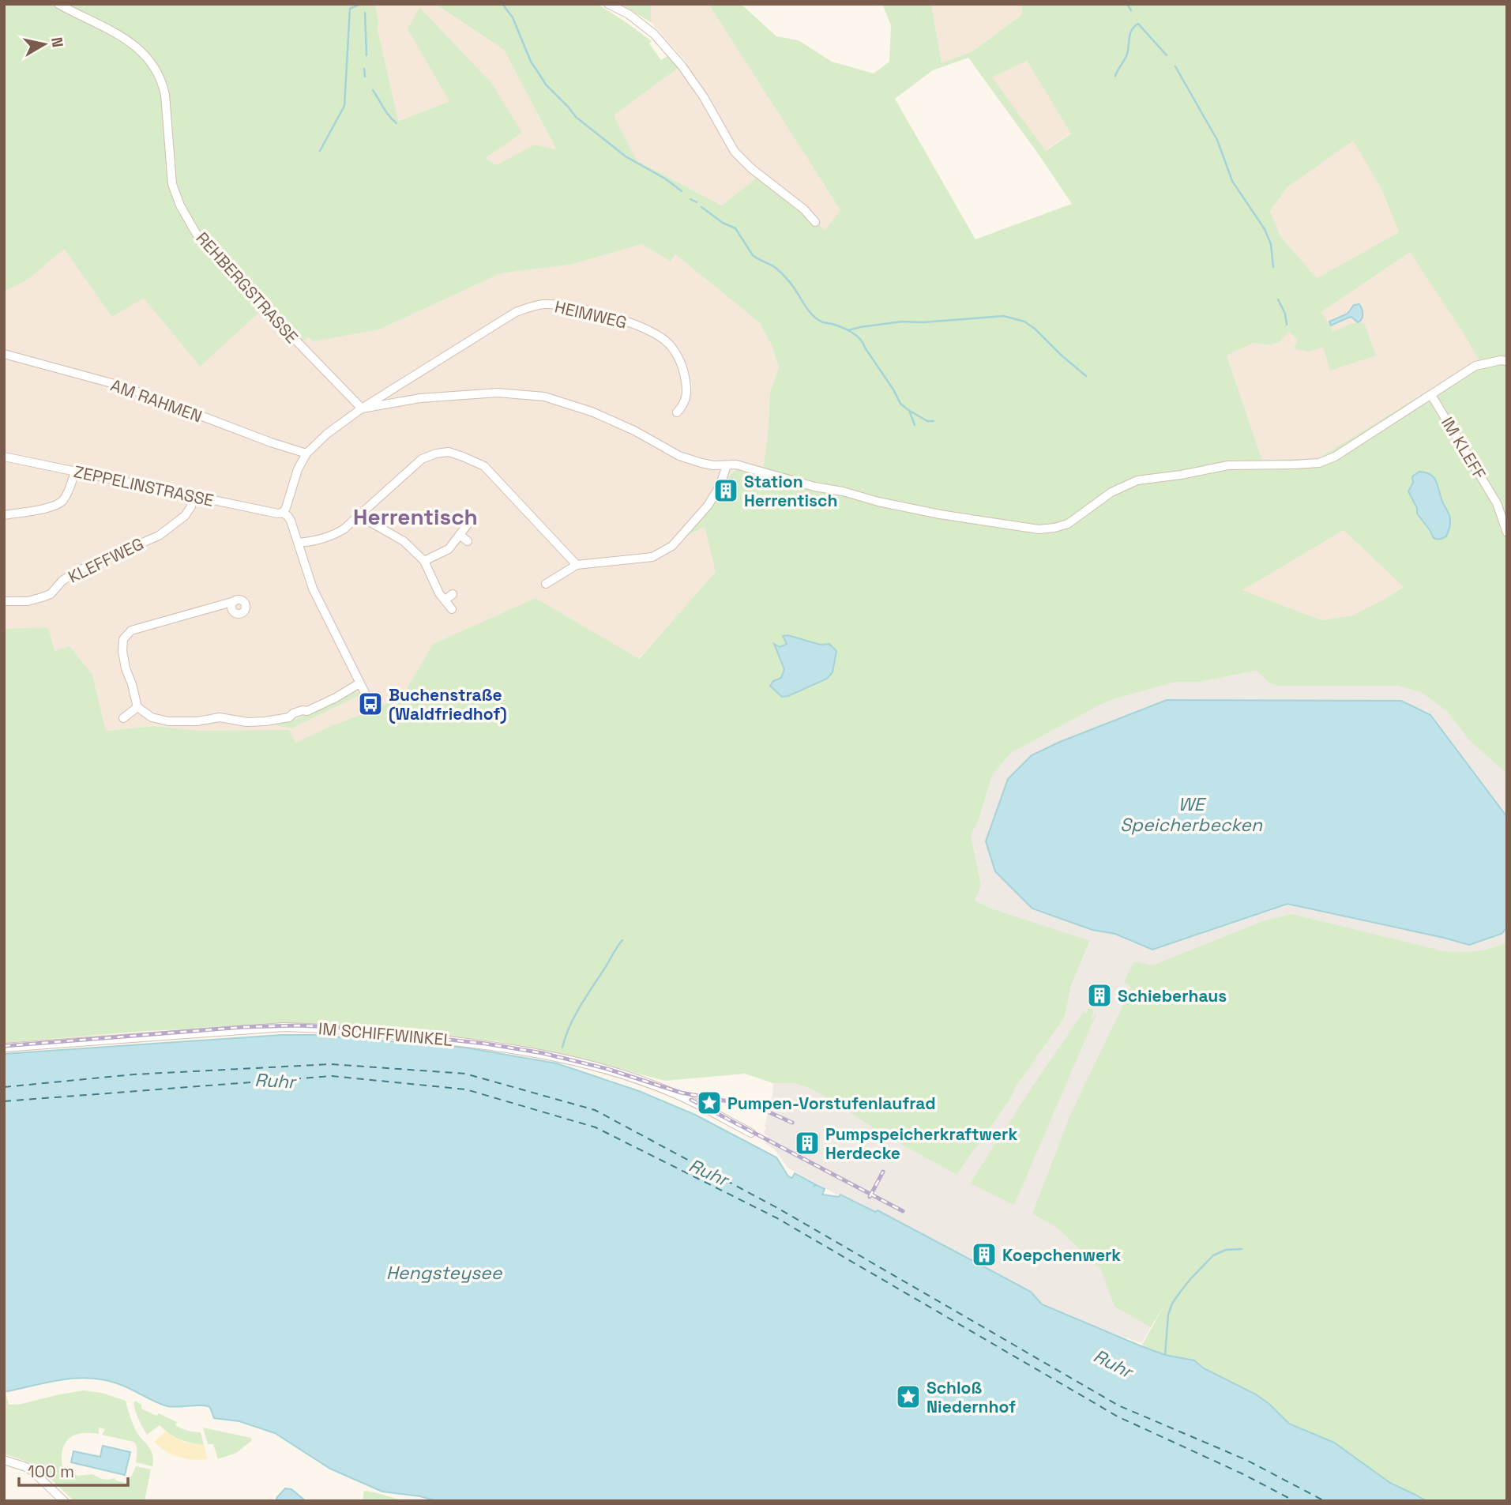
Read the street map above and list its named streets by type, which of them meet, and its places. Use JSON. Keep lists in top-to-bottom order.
{
  "streets": {
    "street": [
      "REHBERGSTRASSE",
      "HEIMWEG",
      "AM RAHMEN",
      "IM KLEFF",
      "ZEPPELINSTRASSE",
      "KLEFFWEG",
      "IM SCHIFFWINKEL"
    ]
  },
  "crossings": [
    ["REHBERGSTRASSE", "HEIMWEG"],
    ["HEIMWEG", "AM RAHMEN"],
    ["HEIMWEG", "ZEPPELINSTRASSE"],
    ["ZEPPELINSTRASSE", "KLEFFWEG"]
  ],
  "districts": ["Herrentisch"],
  "water": ["WE Speicherbecken", "Ruhr", "Hengsteysee"],
  "places": {
    "building": [
      "Station Herrentisch",
      "Schieberhaus",
      "Pumpspeicherkraftwerk Herdecke",
      "Koepchenwerk"
    ],
    "bus stop": ["Buchenstraße (Waldfriedhof)"],
    "place": ["Pumpen-Vorstufenlaufrad", "Schloß Niedernhof"]
  },
  "scale_bar": "100 m",
  "north": "right"
}
